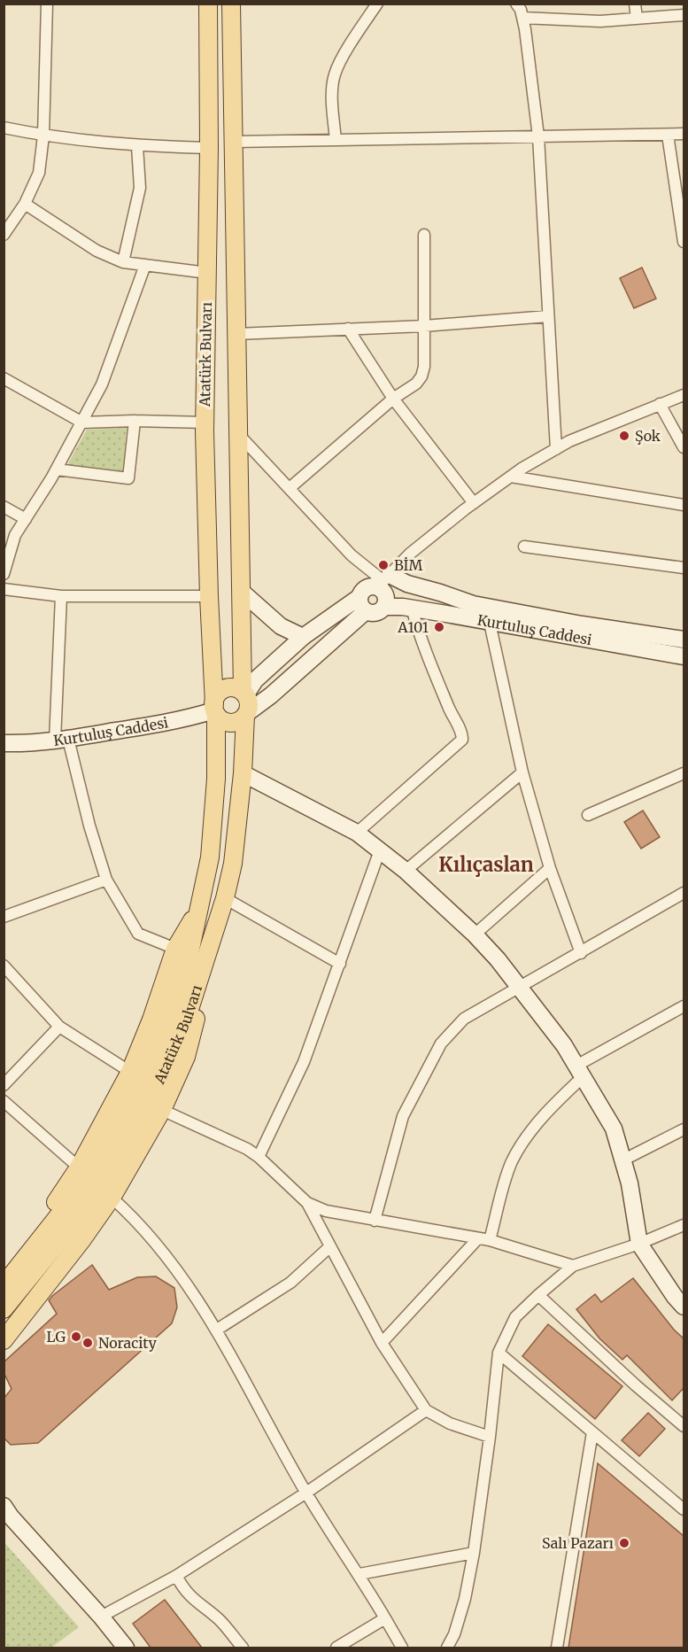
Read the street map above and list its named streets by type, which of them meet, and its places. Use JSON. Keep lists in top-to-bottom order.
{
  "streets": {
    "main road": ["Atatürk Bulvarı", "Kurtuluş Caddesi"]
  },
  "crossings": [
    ["Atatürk Bulvarı", "Kurtuluş Caddesi"]
  ],
  "districts": ["Kılıçaslan"],
  "places": [
    "Şok",
    "BİM",
    "A101",
    "LG",
    "Noracity",
    "Salı Pazarı"
  ]
}
